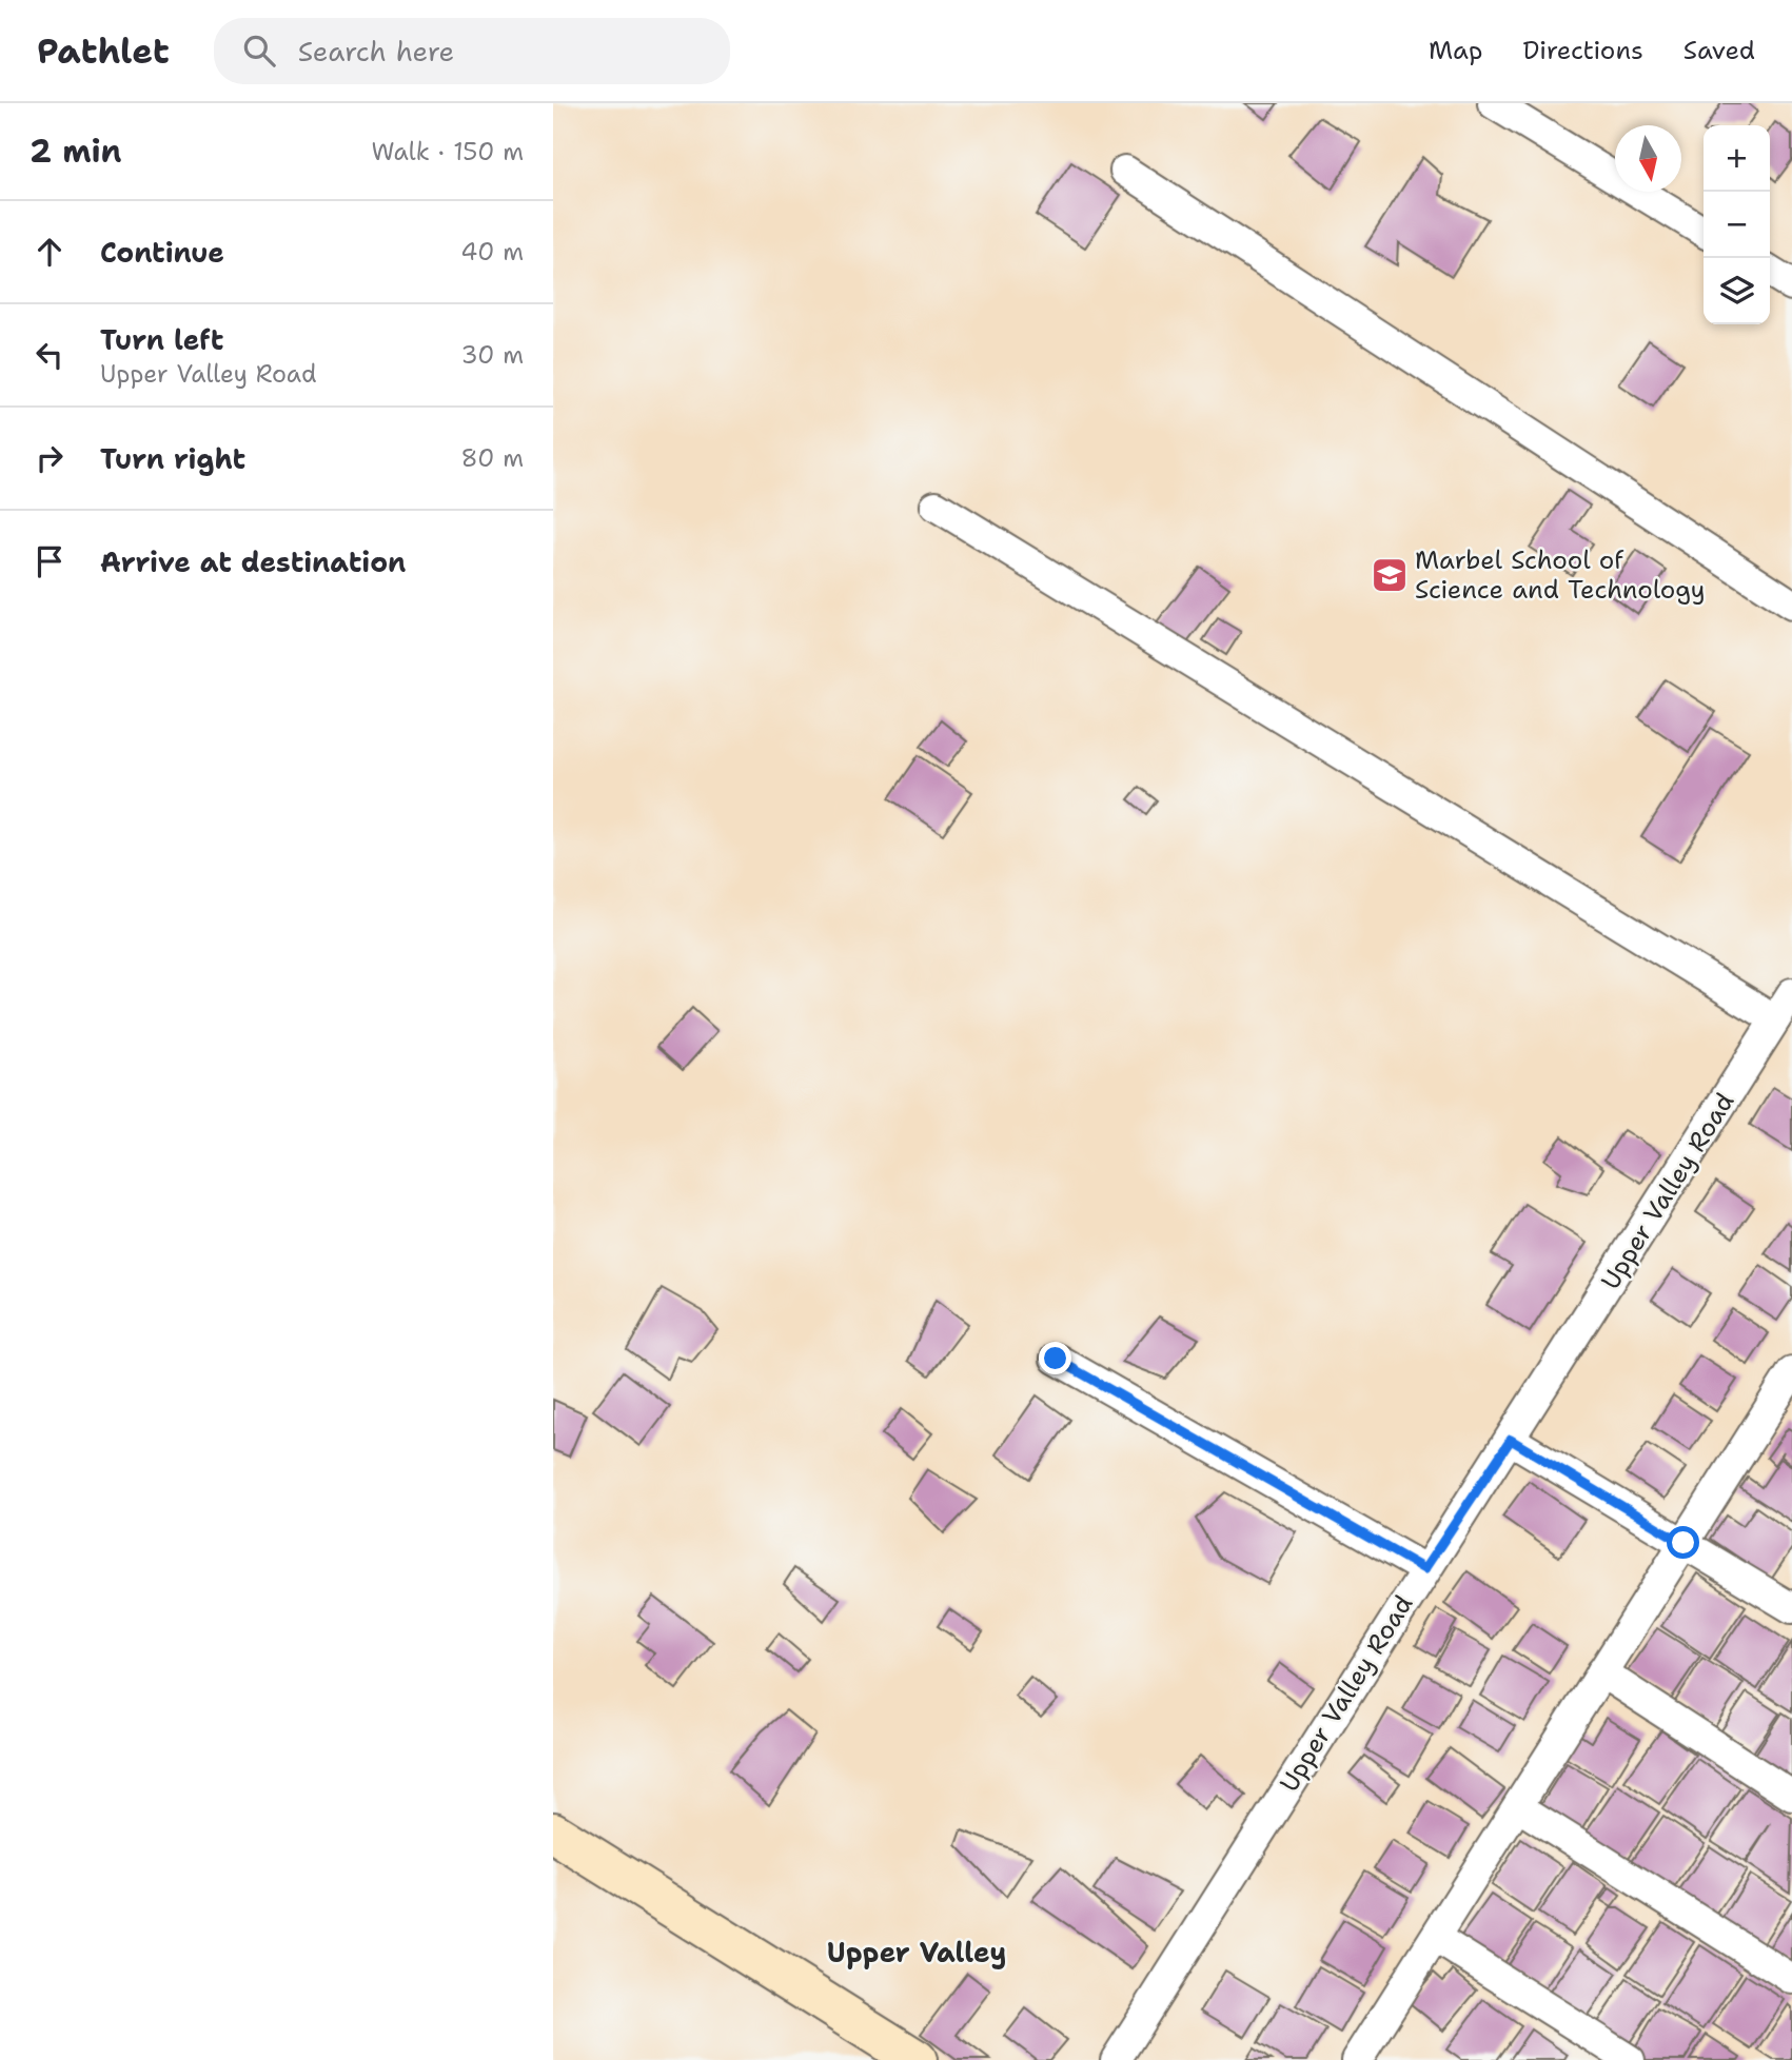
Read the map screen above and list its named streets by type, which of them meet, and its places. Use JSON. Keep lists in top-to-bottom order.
{
  "streets": {
    "street": ["Upper Valley Road"]
  },
  "districts": ["Upper Valley"],
  "places": {
    "school or university": ["Marbel School of Science and Technology"]
  },
  "north": "bottom",
  "page": {
    "header": "Pathlet",
    "search": "Search here",
    "nav": ["Map", "Directions", "Saved"],
    "heading": ["2 min", "Walk · 150 m"],
    "map_buttons": ["+", "−"],
    "list": [
      ["Continue", "40 m"],
      ["Turn left", "Upper Valley Road", "30 m"],
      ["Turn right", "80 m"],
      "Arrive at destination"
    ]
  }
}
